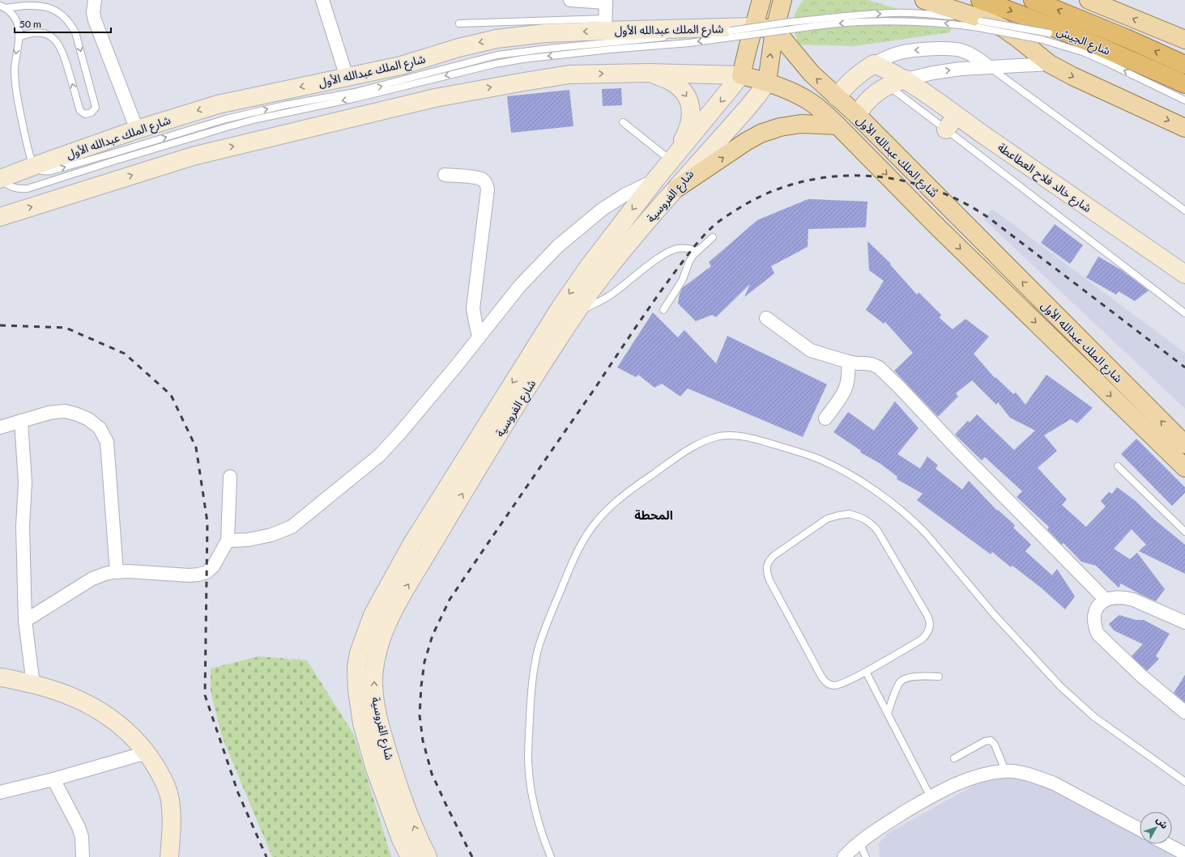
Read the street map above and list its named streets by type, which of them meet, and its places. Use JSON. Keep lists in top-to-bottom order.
{
  "streets": {
    "highway": ["شارع الجيش"],
    "main road": ["شارع الملك عبدالله الأول", "شارع خالد فلاح العطاعطة", "شارع الفروسية"]
  },
  "crossings": [
    ["شارع الملك عبدالله الأول", "شارع الفروسية"]
  ],
  "districts": ["المحطة"],
  "scale_bar": "50 m",
  "north": "top right"
}
